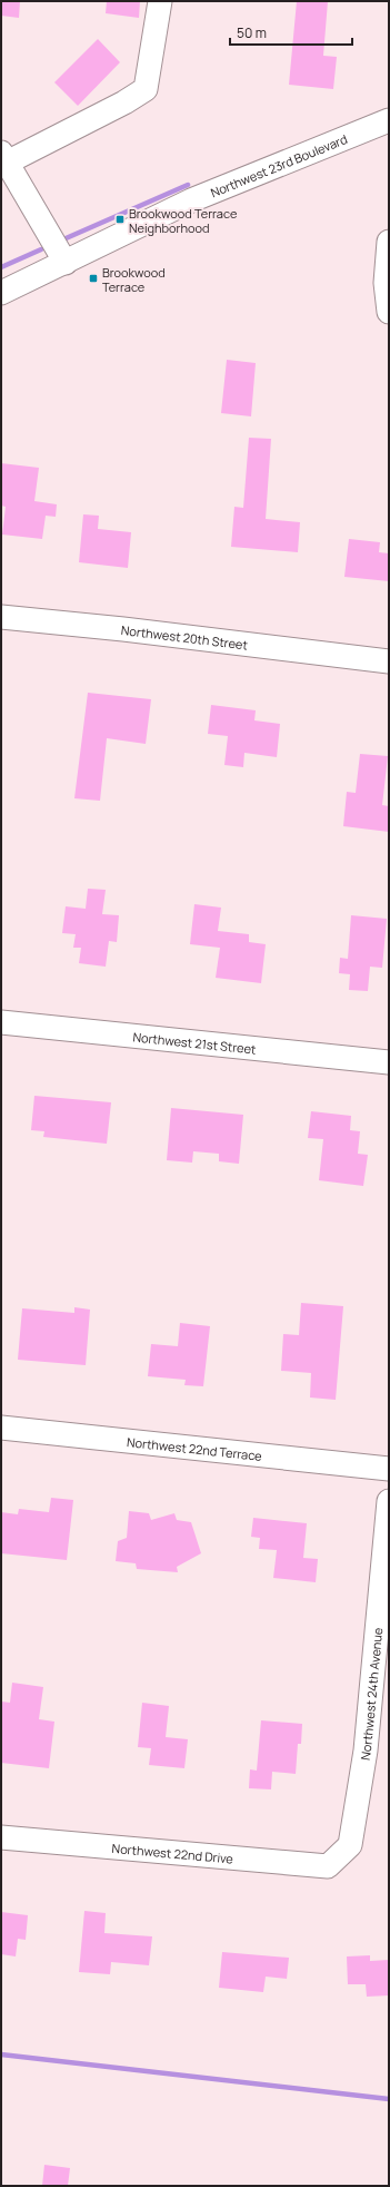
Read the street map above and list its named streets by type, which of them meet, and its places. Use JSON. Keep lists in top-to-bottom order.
{
  "streets": {
    "street": [
      "Northwest 23rd Boulevard",
      "Northwest 20th Street",
      "Northwest 21st Street",
      "Northwest 22nd Terrace",
      "Northwest 24th Avenue",
      "Northwest 22nd Drive"
    ]
  },
  "crossings": [
    ["Northwest 24th Avenue", "Northwest 22nd Drive"]
  ],
  "places": {
    "transit": ["Brookwood Terrace Neighborhood", "Brookwood Terrace"]
  },
  "scale_bar": "50 m"
}
